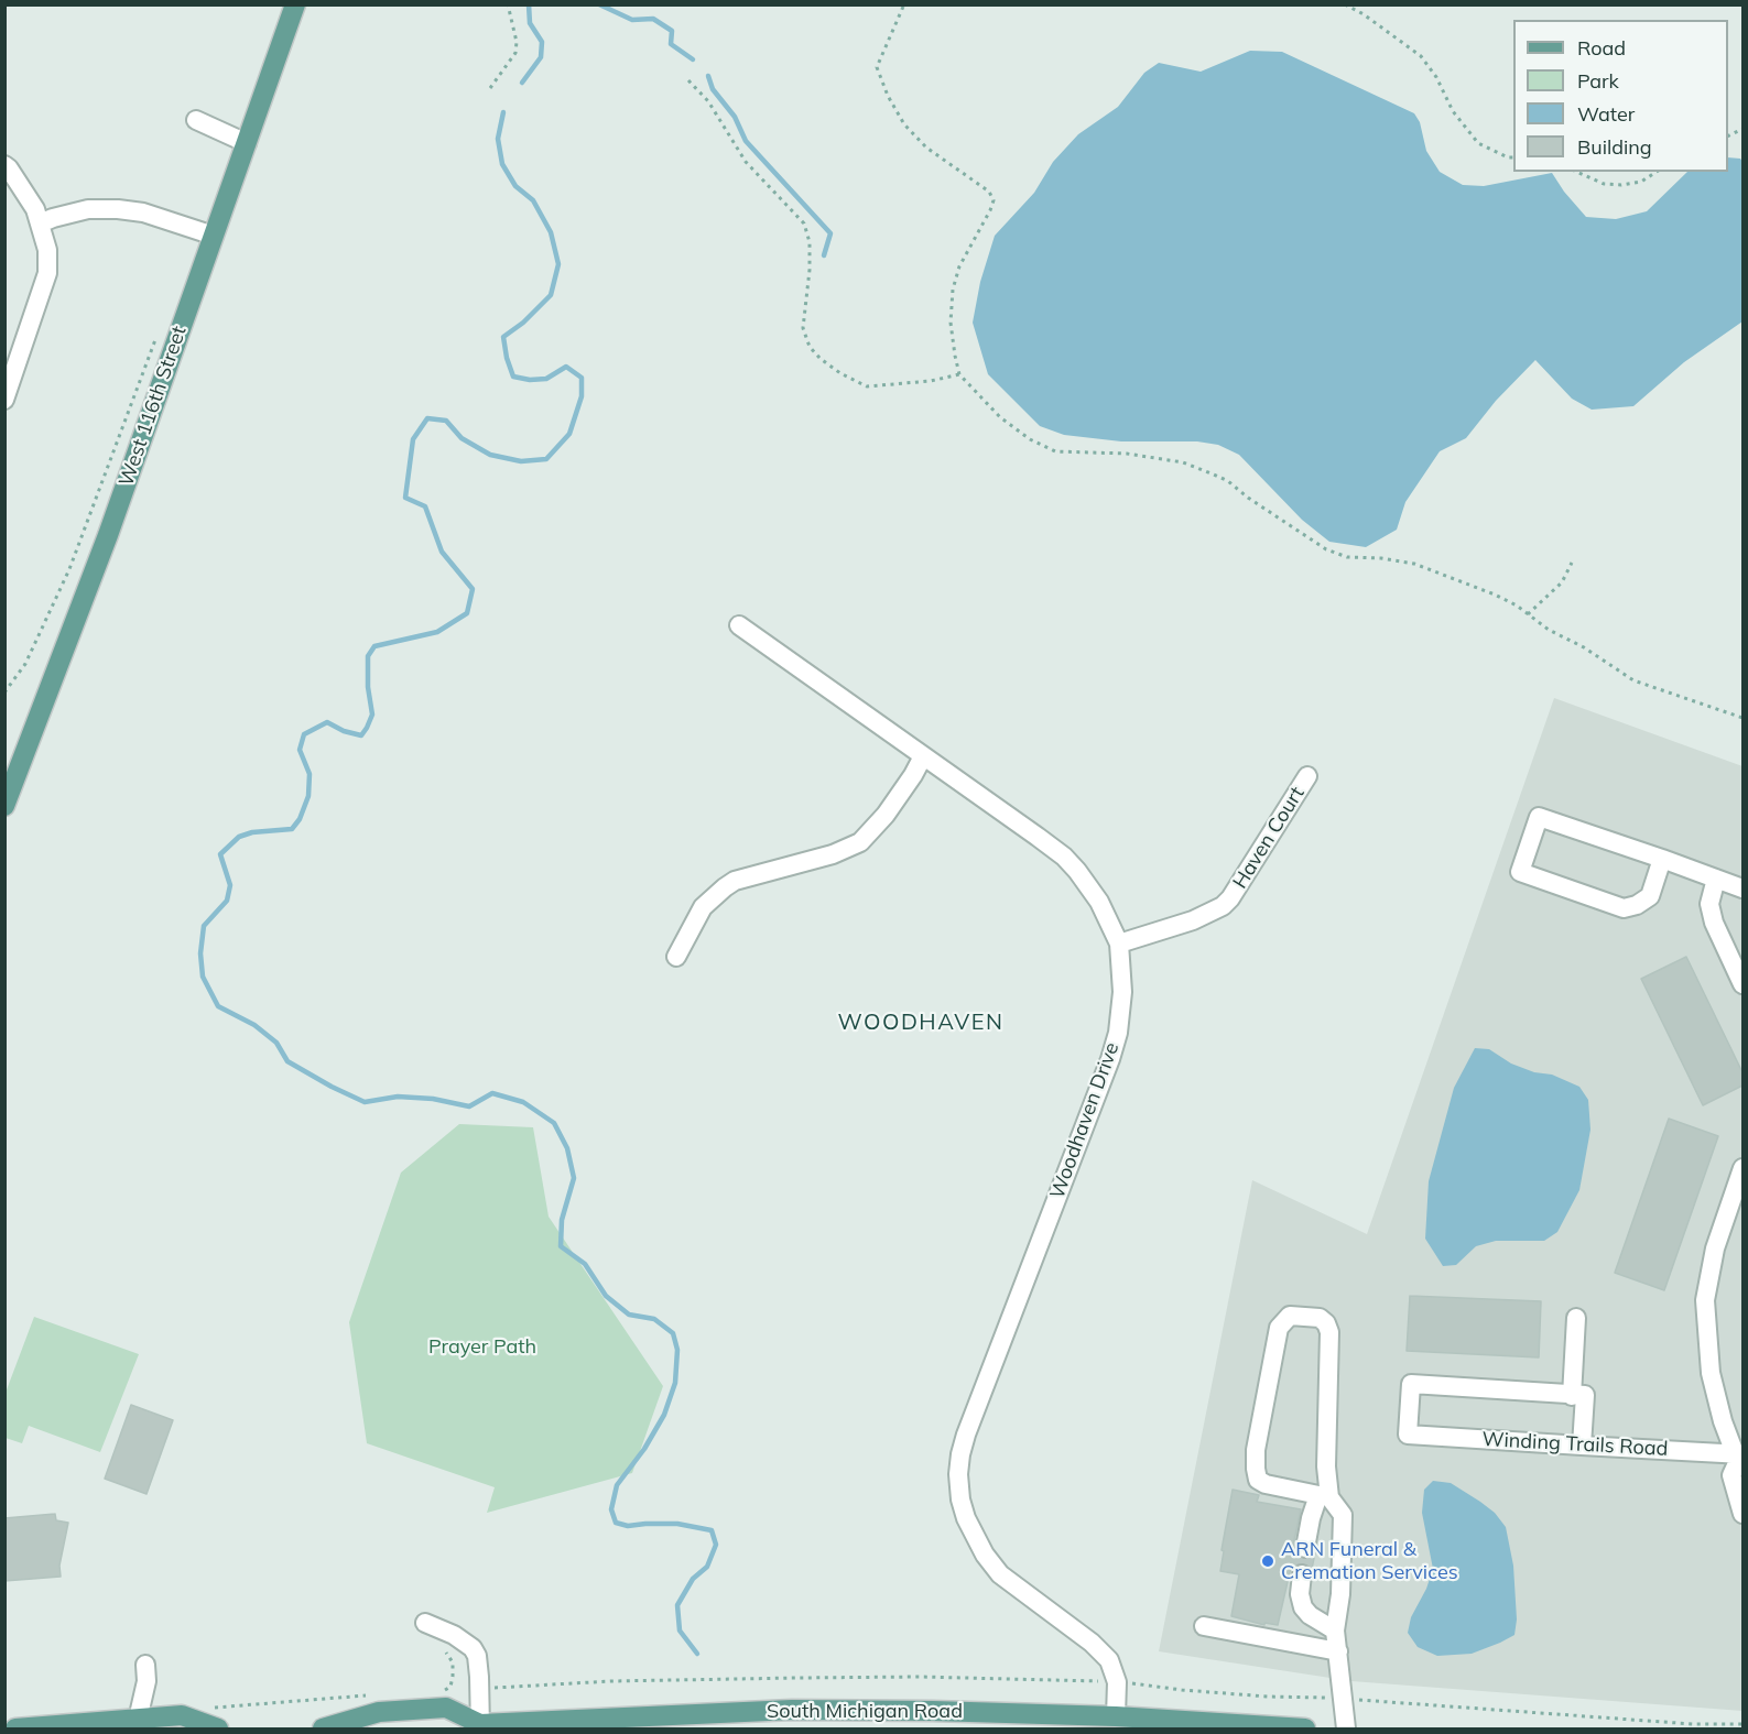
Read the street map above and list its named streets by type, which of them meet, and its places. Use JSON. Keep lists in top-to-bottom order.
{
  "streets": {
    "main road": ["West 116th Street", "South Michigan Road"],
    "street": ["Haven Court", "Woodhaven Drive", "Winding Trails Road"]
  },
  "crossings": [
    ["Haven Court", "Woodhaven Drive"],
    ["Woodhaven Drive", "South Michigan Road"]
  ],
  "districts": ["WOODHAVEN"],
  "parks": ["Prayer Path"],
  "places": ["ARN Funeral & Cremation Services"],
  "legend": [
    "Road",
    "Park",
    "Water",
    "Building"
  ]
}
